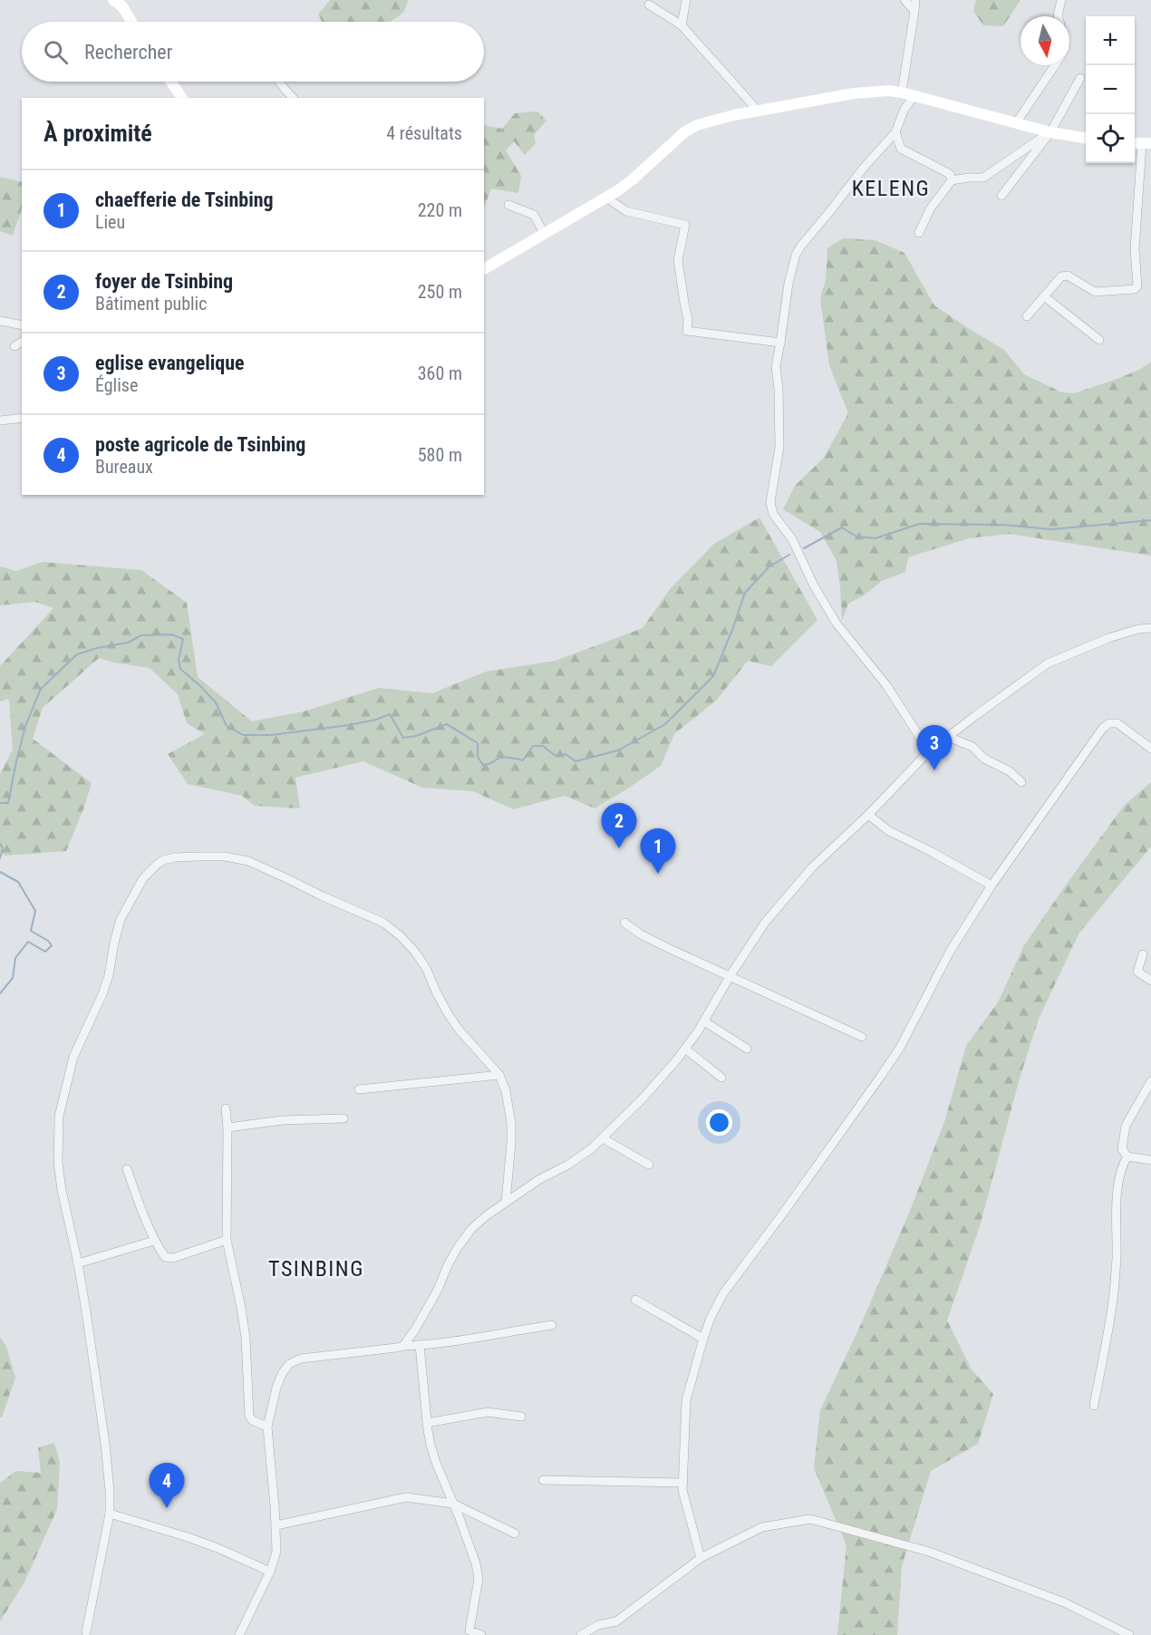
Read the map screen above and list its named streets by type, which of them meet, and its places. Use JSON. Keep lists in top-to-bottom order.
{
  "districts": ["KELENG", "TSINBING"],
  "north": "bottom",
  "page": {
    "map_buttons": ["+", "−"],
    "search": "Rechercher",
    "heading": ["À proximité", "4 résultats"],
    "list": [
      {
        "mark": "1",
        "name": "chaefferie de Tsinbing",
        "note": "Lieu",
        "value": "220 m"
      },
      {
        "mark": "2",
        "name": "foyer de Tsinbing",
        "note": "Bâtiment public",
        "value": "250 m"
      },
      {
        "mark": "3",
        "name": "eglise evangelique",
        "note": "Église",
        "value": "360 m"
      },
      {
        "mark": "4",
        "name": "poste agricole de Tsinbing",
        "note": "Bureaux",
        "value": "580 m"
      }
    ],
    "pins": [
      "3",
      "2",
      "1",
      "4"
    ]
  }
}
